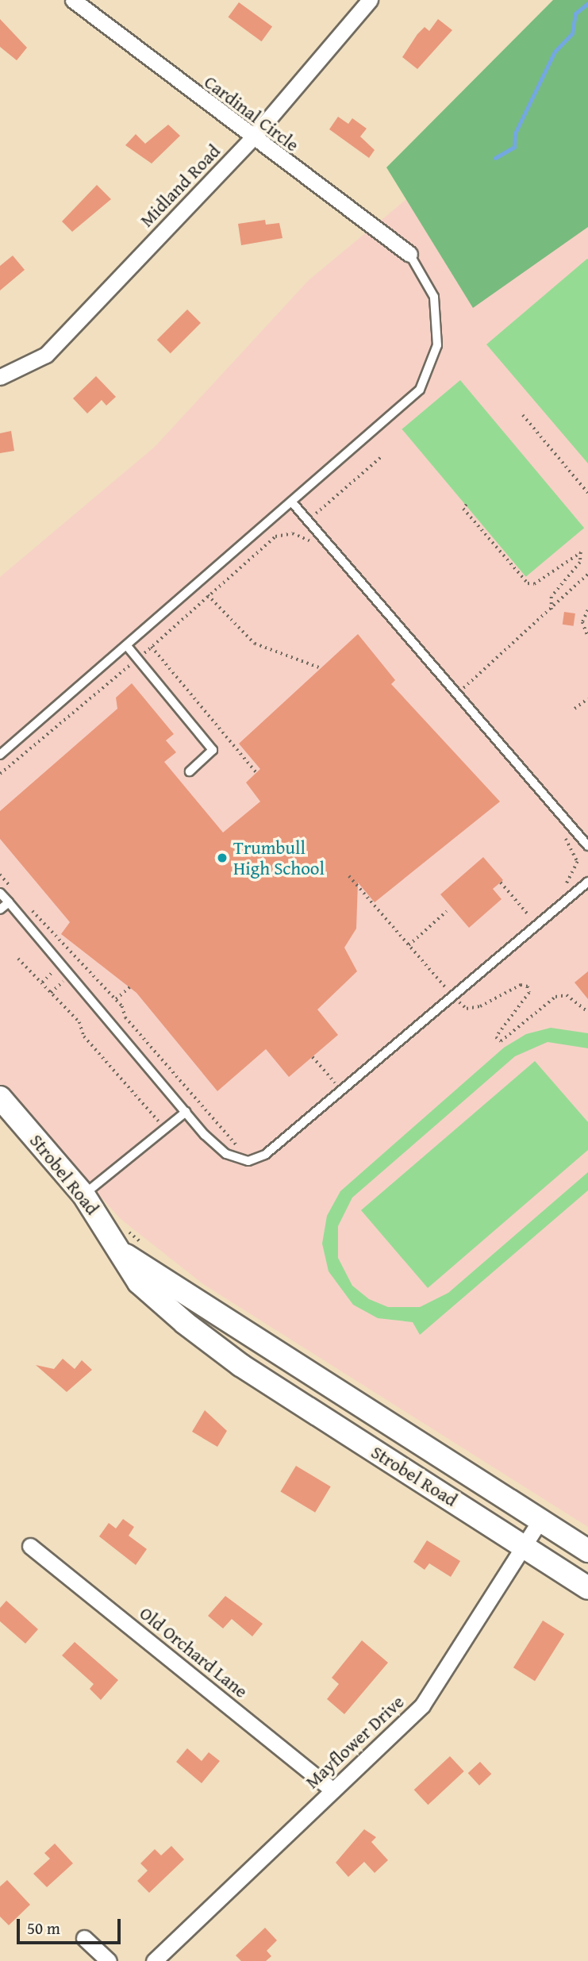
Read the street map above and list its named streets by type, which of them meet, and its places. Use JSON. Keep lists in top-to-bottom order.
{
  "streets": {
    "street": [
      "Cardinal Circle",
      "Midland Road",
      "Strobel Road",
      "Old Orchard Lane",
      "Mayflower Drive"
    ]
  },
  "crossings": [
    ["Cardinal Circle", "Midland Road"],
    ["Strobel Road", "Mayflower Drive"],
    ["Old Orchard Lane", "Mayflower Drive"]
  ],
  "places": ["Trumbull High School"],
  "scale_bar": "50 m"
}
